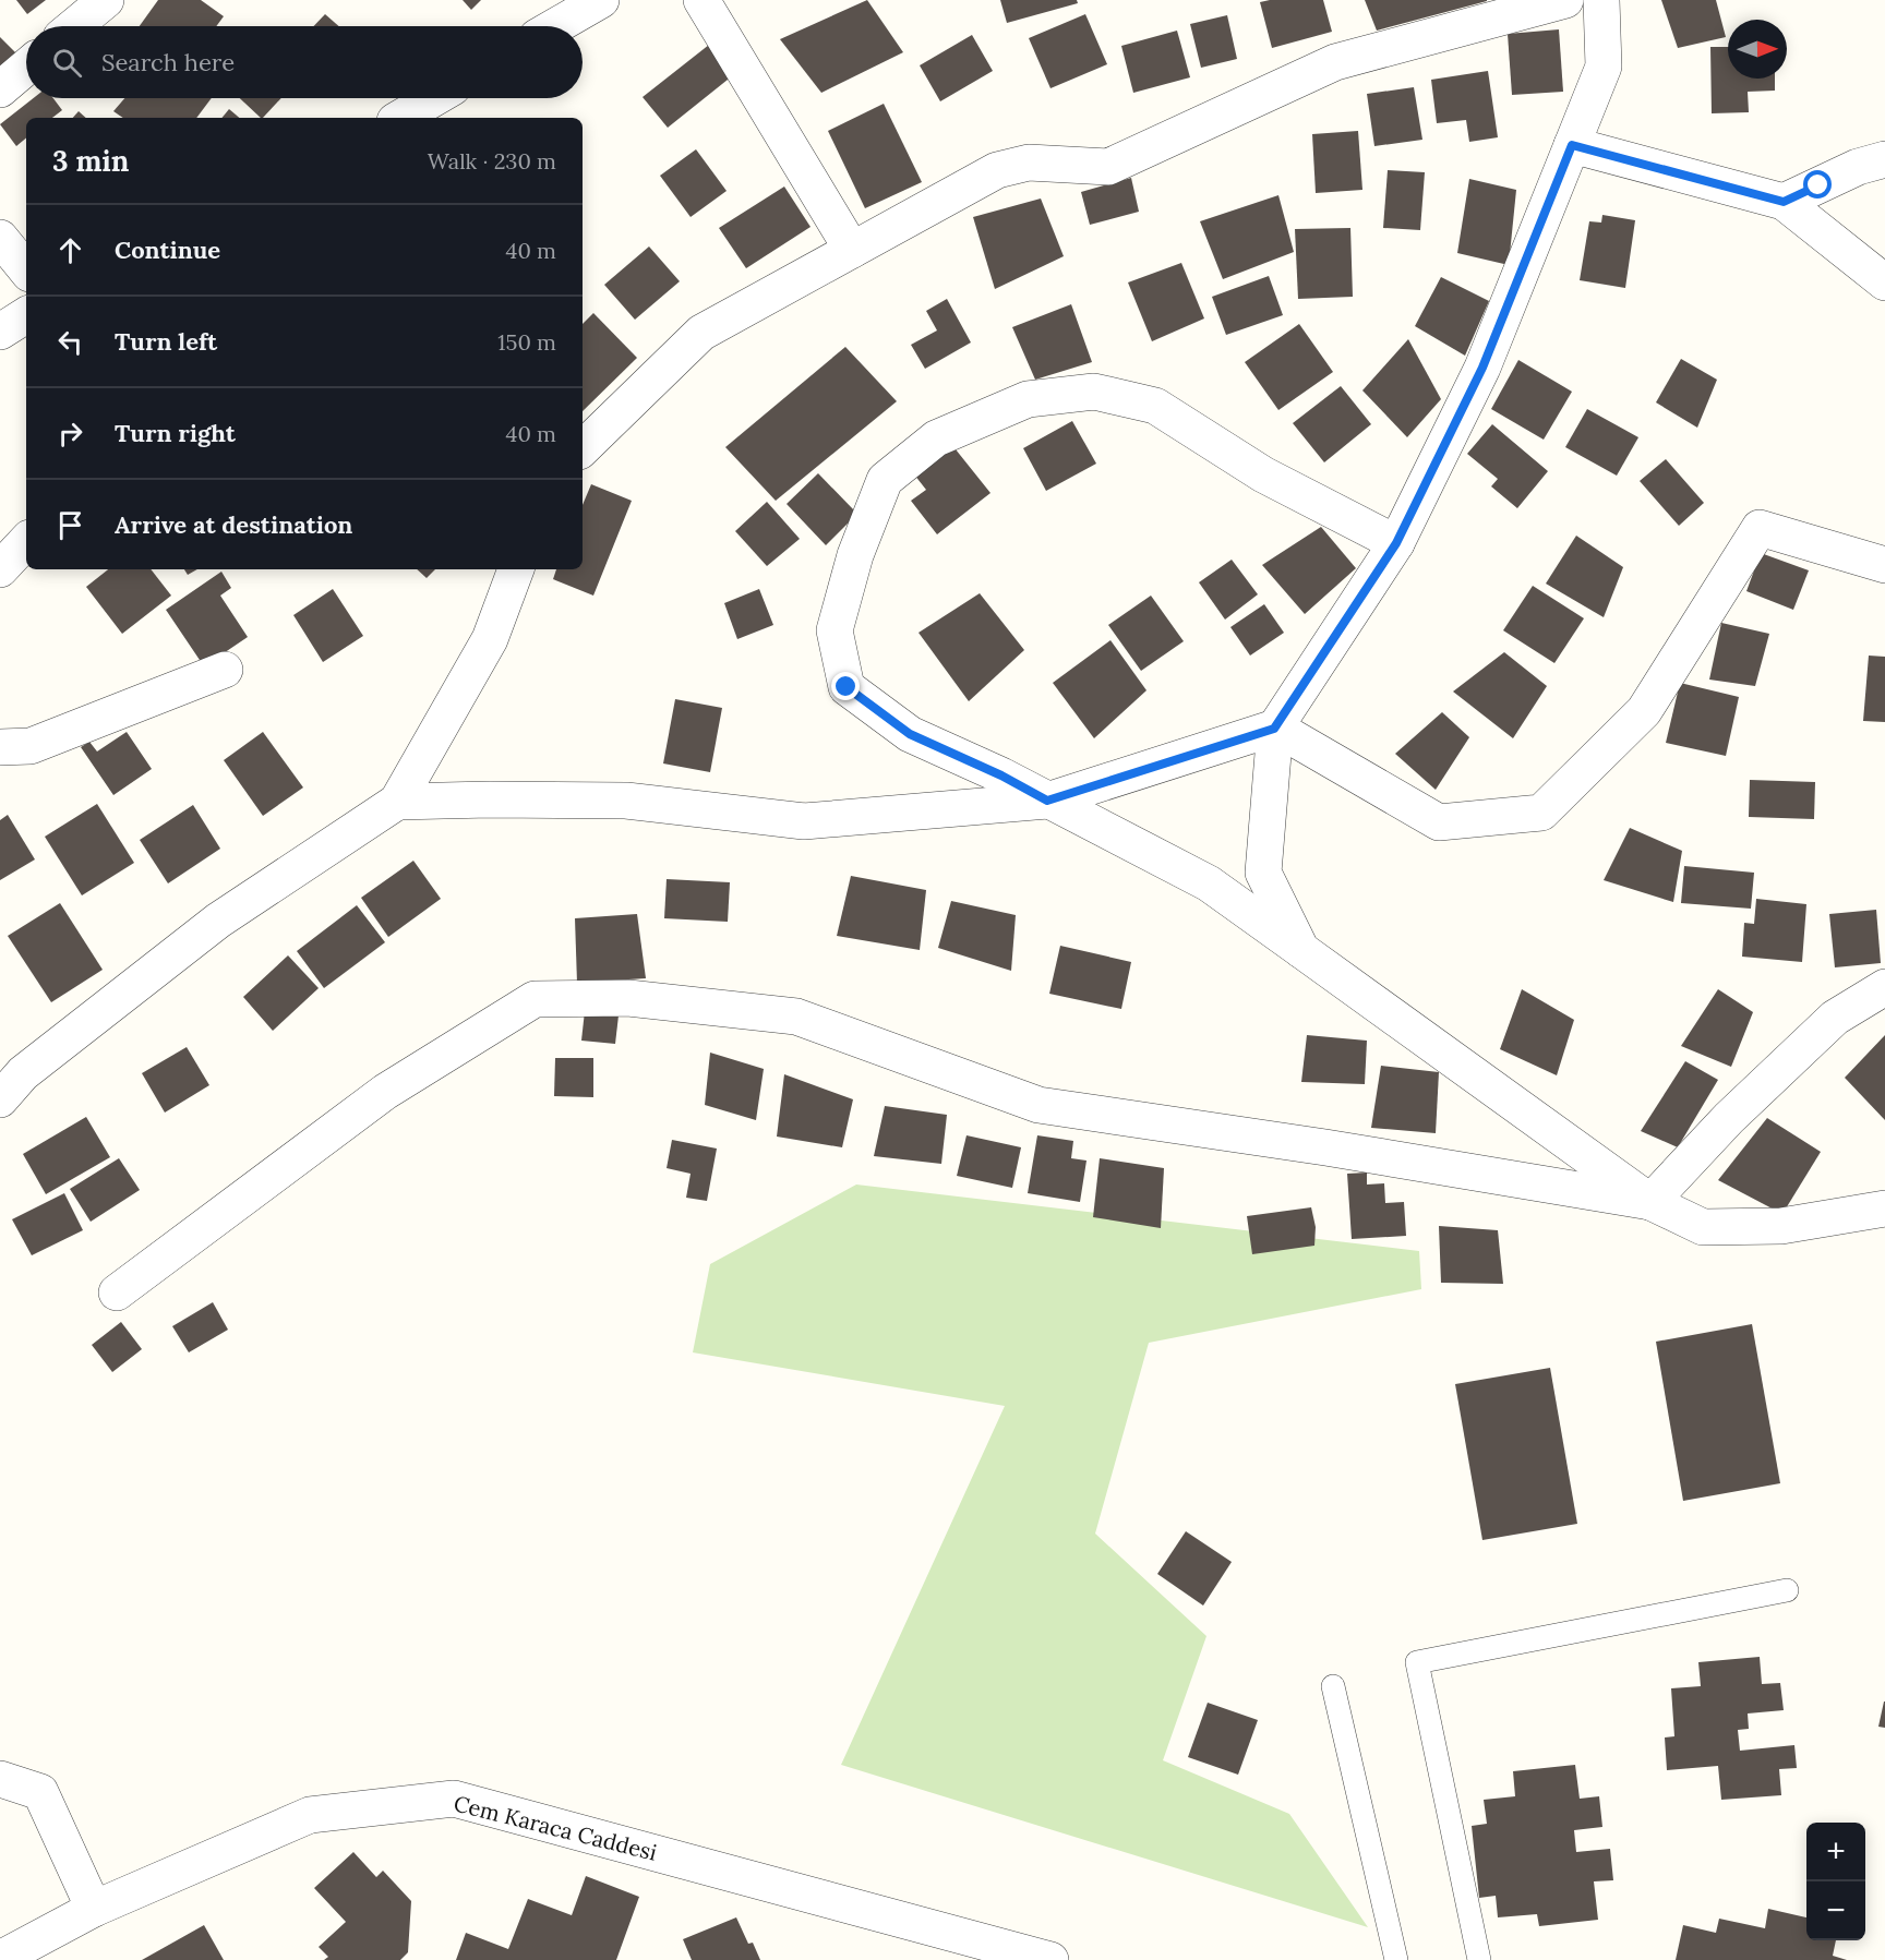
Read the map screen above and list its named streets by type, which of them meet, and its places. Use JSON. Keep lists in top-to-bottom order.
{
  "streets": {
    "street": ["Cem Karaca Caddesi"]
  },
  "north": "right",
  "page": {
    "search": "Search here",
    "heading": ["3 min", "Walk · 230 m"],
    "list": [
      ["Continue", "40 m"],
      ["Turn left", "150 m"],
      ["Turn right", "40 m"],
      "Arrive at destination"
    ],
    "map_buttons": ["+", "−"]
  }
}
